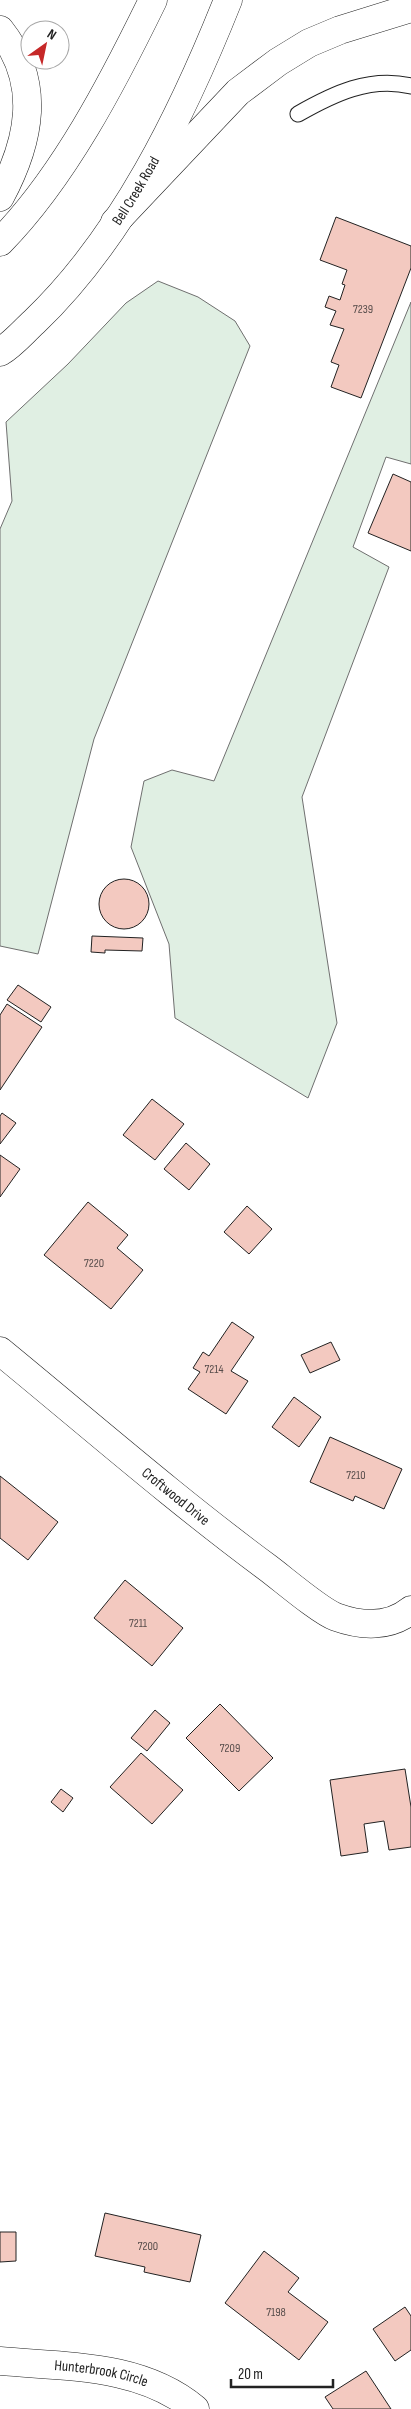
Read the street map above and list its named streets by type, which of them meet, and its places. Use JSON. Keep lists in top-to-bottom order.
{
  "streets": {
    "main road": ["Bell Creek Road", "Croftwood Drive", "Hunterbrook Circle"]
  },
  "house_numbers": [
    "7239",
    "7220",
    "7214",
    "7210",
    "7211",
    "7209",
    "7200",
    "7198"
  ],
  "scale_bar": "20 m",
  "north": "top right"
}
